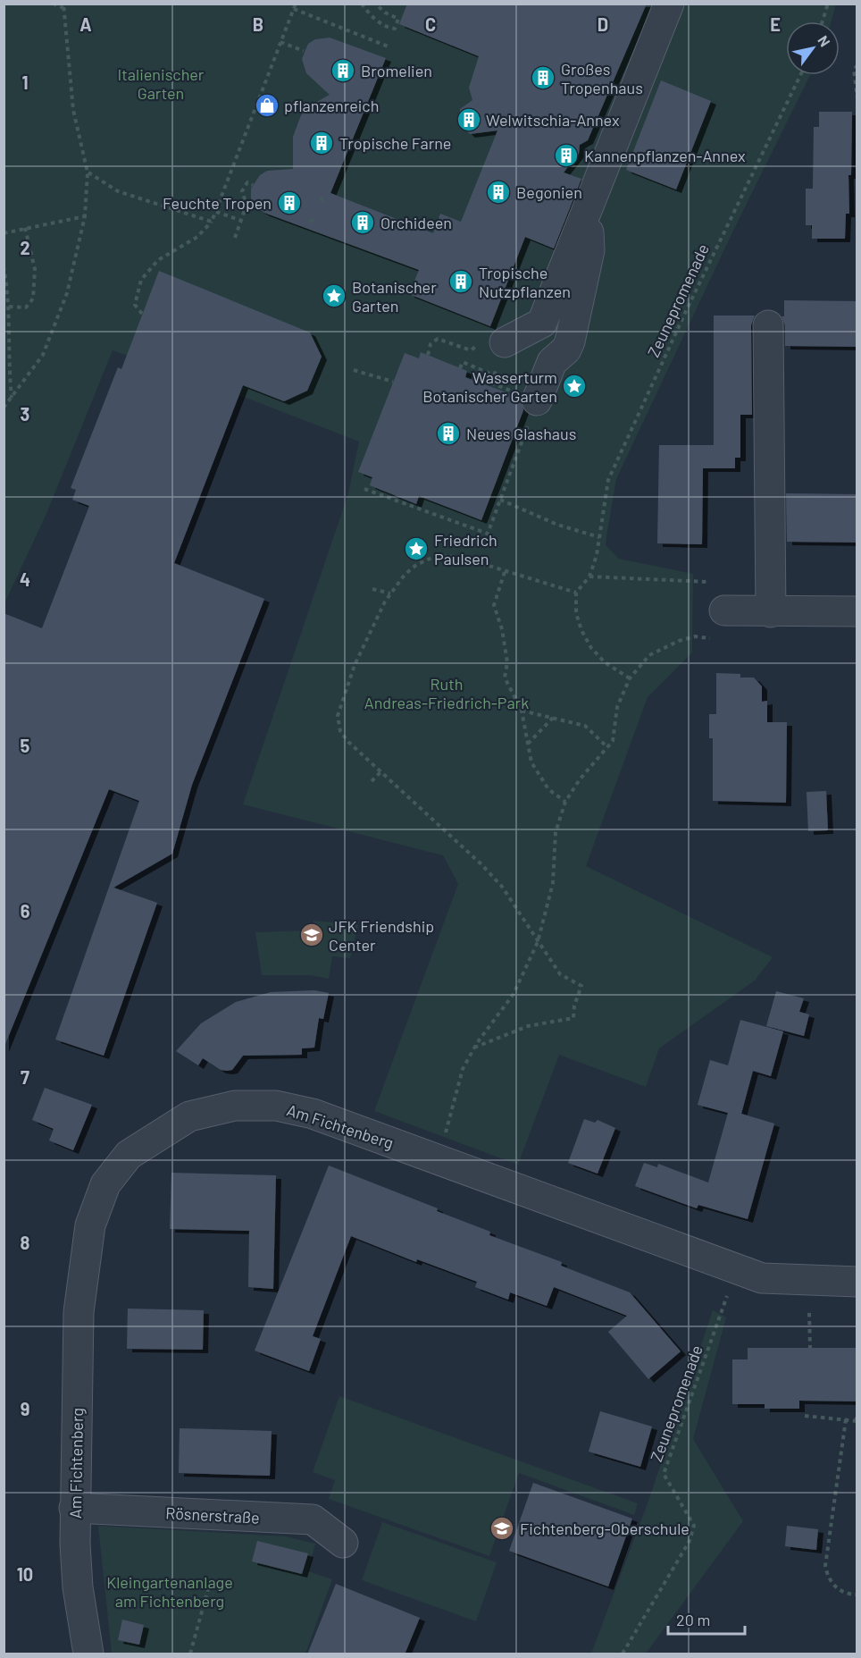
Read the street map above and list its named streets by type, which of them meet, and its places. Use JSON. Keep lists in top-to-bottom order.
{
  "streets": {
    "street": ["Am Fichtenberg", "Rösnerstraße"],
    "path": ["Zeunepromenade"]
  },
  "crossings": [
    ["Am Fichtenberg", "Rösnerstraße"]
  ],
  "parks": ["Italienischer Garten", "Ruth Andreas-Friedrich-Park", "Kleingartenanlage am Fichtenberg"],
  "places": {
    "building": [
      "Bromelien",
      "Großes Tropenhaus",
      "Welwitschia-Annex",
      "Tropische Farne",
      "Kannenpflanzen-Annex",
      "Begonien",
      "Feuchte Tropen",
      "Orchideen",
      "Tropische Nutzpflanzen",
      "Neues Glashaus"
    ],
    "shop": ["pflanzenreich"],
    "place": ["Botanischer Garten", "Wasserturm Botanischer Garten", "Friedrich Paulsen"],
    "school or university": ["JFK Friendship Center", "Fichtenberg-Oberschule"]
  },
  "scale_bar": "20 m",
  "north": "top right",
  "grid": {
    "columns": [
      "A",
      "B",
      "C",
      "D",
      "E"
    ],
    "rows": [
      "1",
      "2",
      "3",
      "4",
      "5",
      "6",
      "7",
      "8",
      "9",
      "10"
    ]
  }
}
